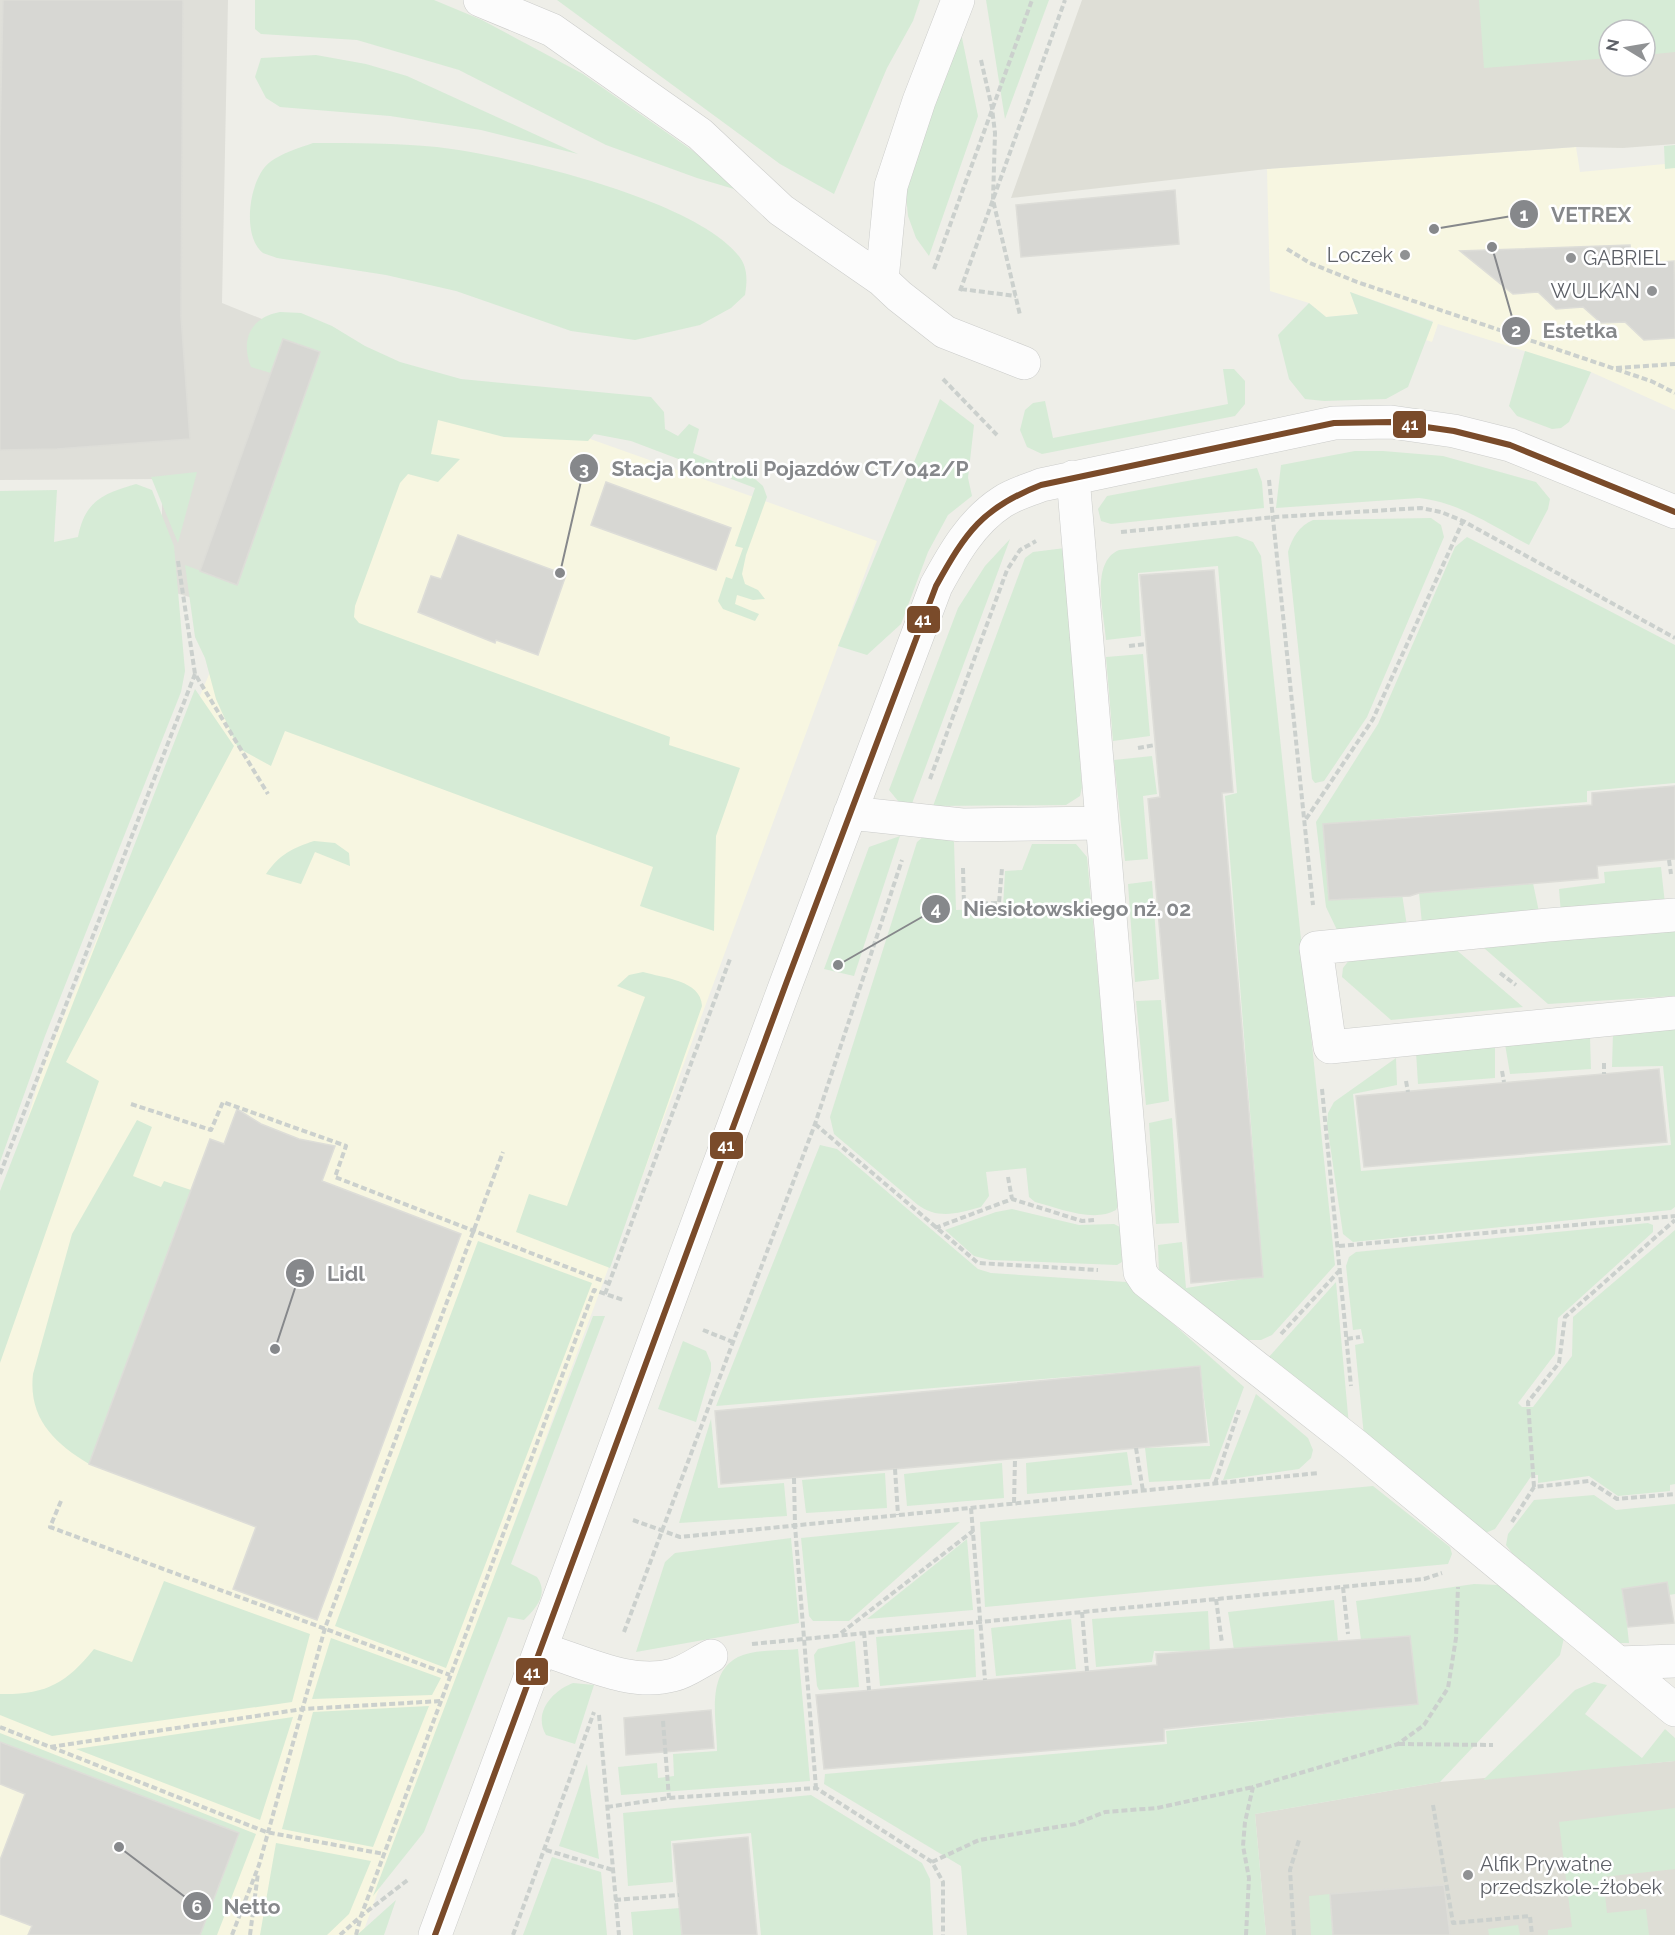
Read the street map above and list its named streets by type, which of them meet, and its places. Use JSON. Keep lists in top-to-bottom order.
{
  "places": [
    "VETREX",
    "Estetka",
    "Loczek",
    "GABRIEL",
    "WULKAN",
    "Stacja Kontroli Pojazdów CT/042/P",
    "Niesiołowskiego nż. 02",
    "Lidl",
    "Netto",
    "Alfik Prywatne przedszkole-żłobek"
  ],
  "lines": ["transit line 41"],
  "north": "left"
}
